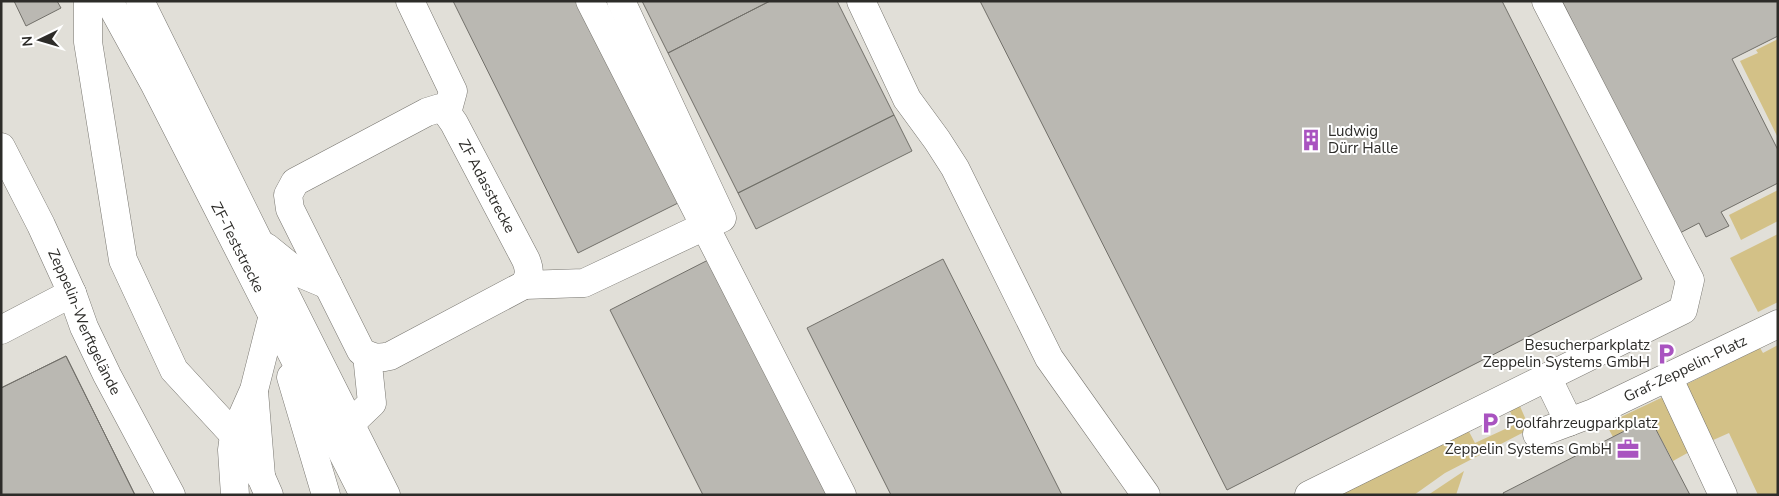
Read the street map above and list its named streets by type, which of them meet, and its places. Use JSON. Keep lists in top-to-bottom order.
{
  "streets": {
    "lane": [
      "ZF Adasstrecke",
      "ZF-Teststrecke",
      "Zeppelin-Werftgelände",
      "Graf-Zeppelin-Platz"
    ]
  },
  "places": {
    "building": ["Ludwig Dürr Halle"],
    "parking": ["Besucherparkplatz Zeppelin Systems GmbH", "Poolfahrzeugparkplatz"],
    "office": ["Zeppelin Systems GmbH"]
  },
  "north": "left"
}
